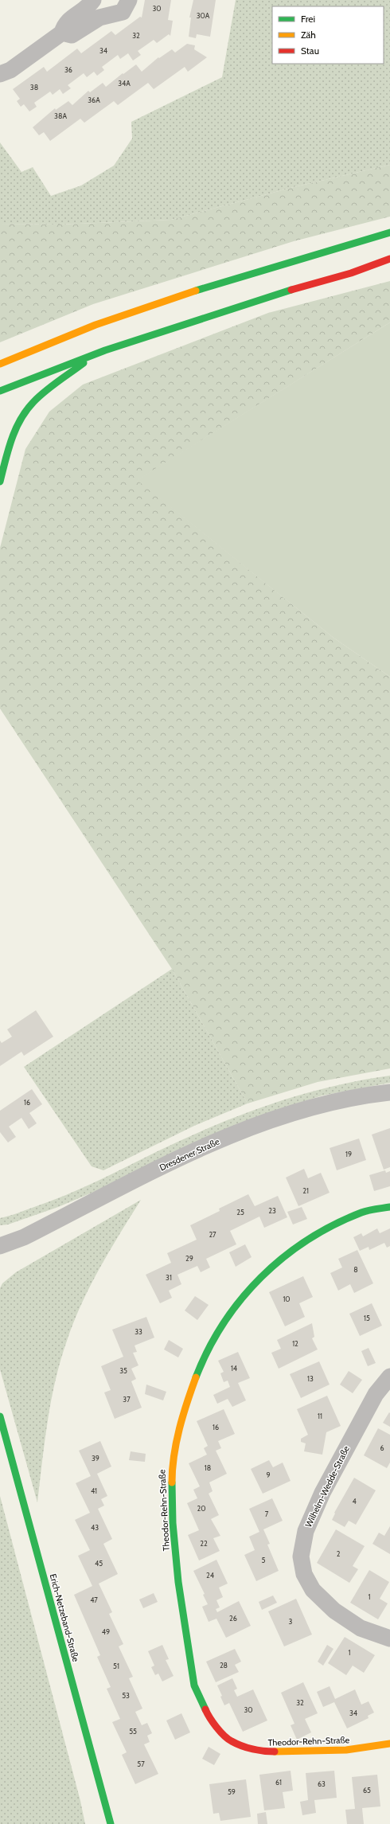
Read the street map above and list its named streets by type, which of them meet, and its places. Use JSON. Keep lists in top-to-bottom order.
{
  "streets": {
    "main road": ["Theodor-Rehn-Straße", "Erich-Netzeband-Straße"],
    "street": ["Dresdener Straße", "Wilhelm-Wedde-Straße"]
  },
  "house_numbers": [
    "30",
    "30A",
    "32",
    "34",
    "36",
    "34A",
    "38",
    "36A",
    "38A",
    "16",
    "19",
    "21",
    "23",
    "25",
    "27",
    "29",
    "8",
    "31",
    "10",
    "15",
    "33",
    "12",
    "14",
    "35",
    "13",
    "37",
    "11",
    "16",
    "6",
    "39",
    "18",
    "9",
    "41",
    "4",
    "20",
    "7",
    "43",
    "22",
    "2",
    "5",
    "45",
    "24",
    "1",
    "47",
    "26",
    "3",
    "49",
    "1",
    "28",
    "51",
    "53",
    "32",
    "30",
    "34",
    "55",
    "57",
    "61",
    "63",
    "65",
    "59"
  ],
  "legend": ["Frei", "Zäh", "Stau"]
}
